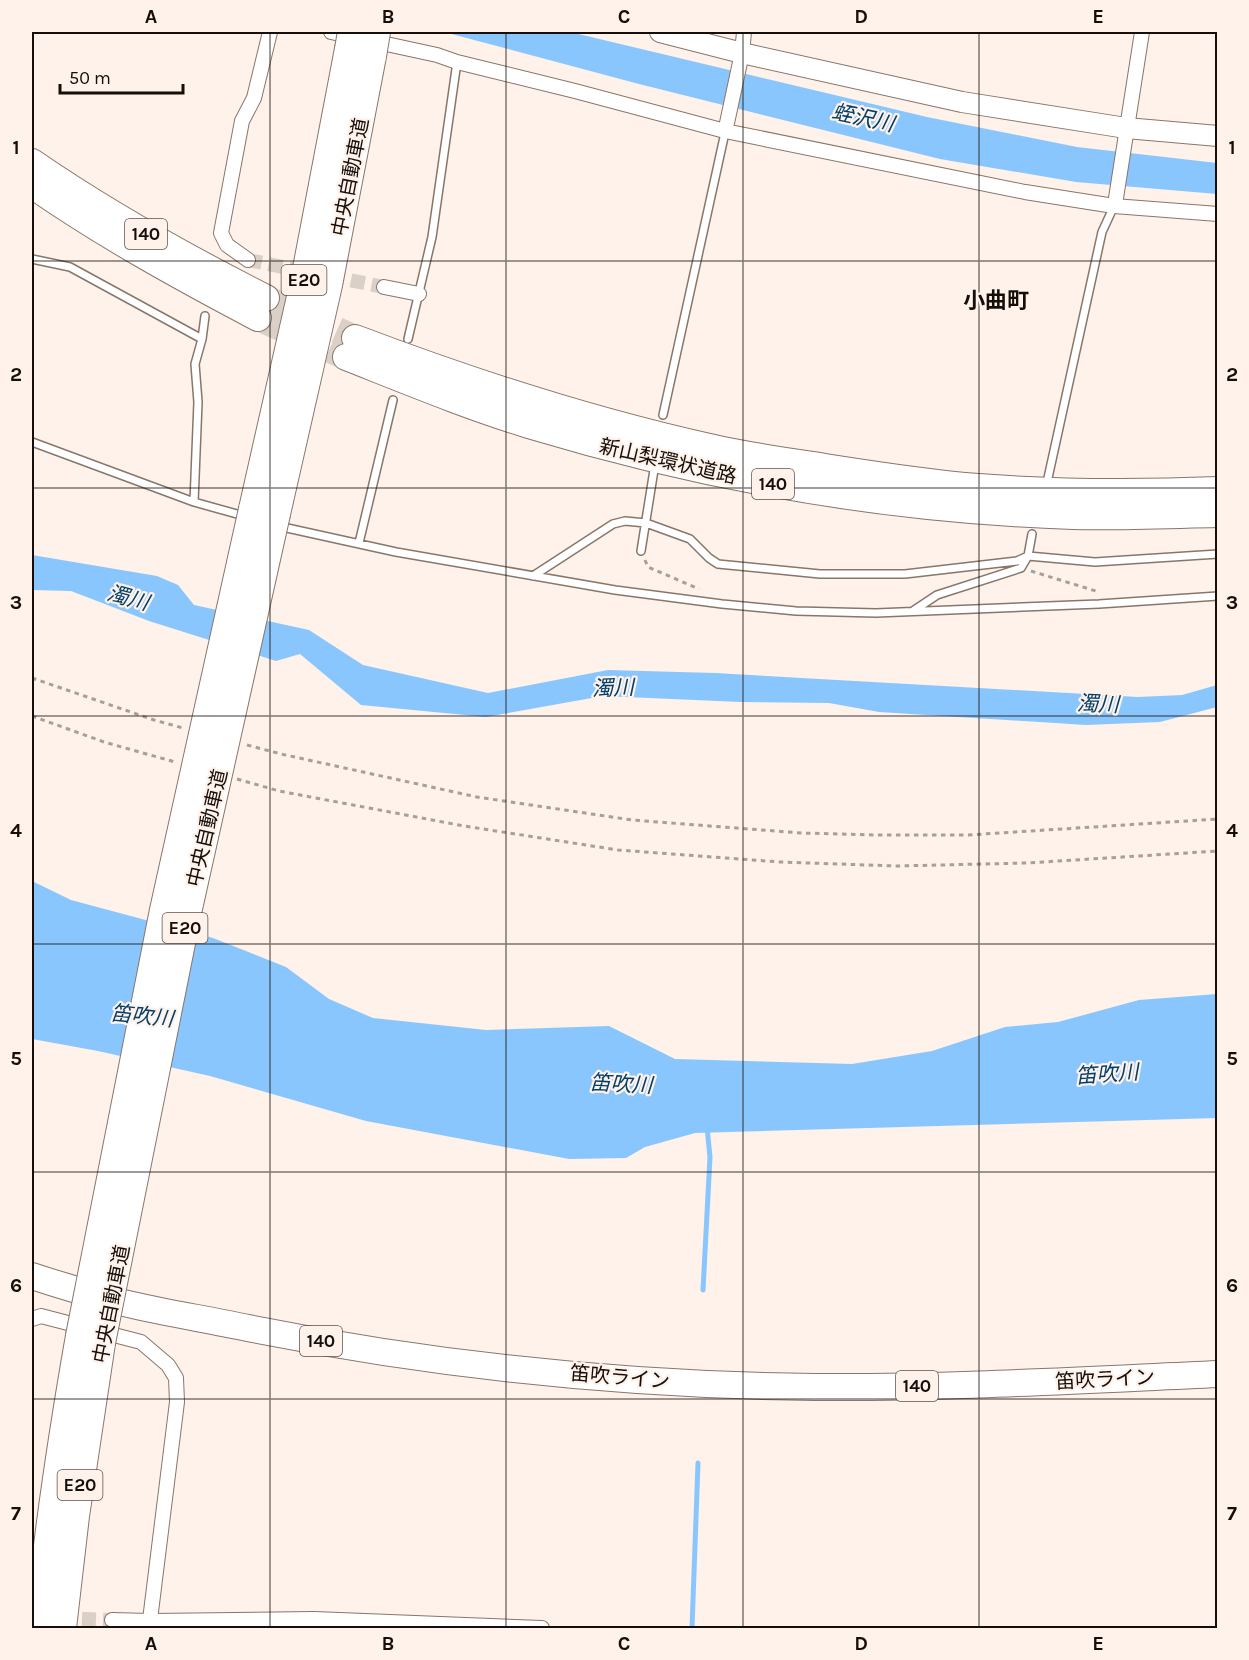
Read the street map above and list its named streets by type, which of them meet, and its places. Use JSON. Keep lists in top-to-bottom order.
{
  "streets": {
    "highway": [
      "中央自動車道",
      "140",
      "E20",
      "新山梨環状道路",
      "笛吹ライン"
    ]
  },
  "districts": ["小曲町"],
  "water": ["蛭沢川", "濁川", "笛吹川"],
  "scale_bar": "50 m",
  "grid": {
    "columns": [
      "A",
      "B",
      "C",
      "D",
      "E"
    ],
    "rows": [
      "1",
      "2",
      "3",
      "4",
      "5",
      "6",
      "7"
    ]
  }
}
